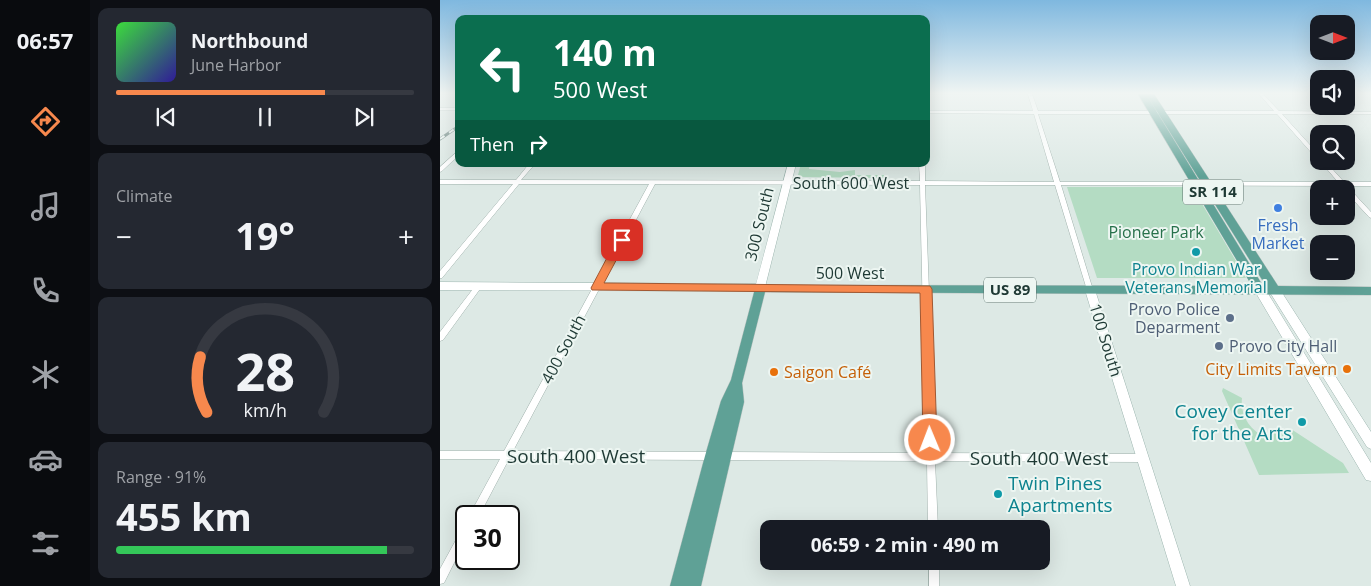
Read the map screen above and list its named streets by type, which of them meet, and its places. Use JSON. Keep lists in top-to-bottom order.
{
  "streets": {
    "main road": [
      "SR 114",
      "300 South",
      "500 West",
      "US 89",
      "100 South"
    ],
    "street": ["South 600 West", "400 South", "South 400 West"]
  },
  "crossings": [
    ["South 600 West", "SR 114"],
    ["South 600 West", "300 South"],
    ["South 600 West", "100 South"],
    ["South 600 West", "400 South"],
    ["SR 114", "500 West"],
    ["SR 114", "US 89"],
    ["300 South", "500 West"],
    ["300 South", "South 400 West"],
    ["500 West", "US 89"],
    ["500 West", "100 South"],
    ["500 West", "400 South"],
    ["100 South", "South 400 West"],
    ["400 South", "South 400 West"]
  ],
  "parks": ["Pioneer Park"],
  "places": [
    "Fresh Market",
    "Provo Indian War Veterans Memorial",
    "Provo Police Deparment",
    "Provo City Hall",
    "City Limits Tavern",
    "Saigon Café",
    "Covey Center for the Arts",
    "Twin Pines Apartments"
  ],
  "north": "right",
  "page": {
    "tabs": "06:57",
    "map_buttons": ["+", "−"],
    "turn": ["140 m", "500 West"],
    "song": ["Northbound", "June Harbor"],
    "then": "Then",
    "tile": [
      "Climate",
      ["Range · 91%", "455 km"]
    ],
    "heat": ["−", "19°", "+"],
    "limit": "30",
    "trip": "06:59 · 2 min · 490 m",
    "gauge": ["28", "km/h"]
  }
}
